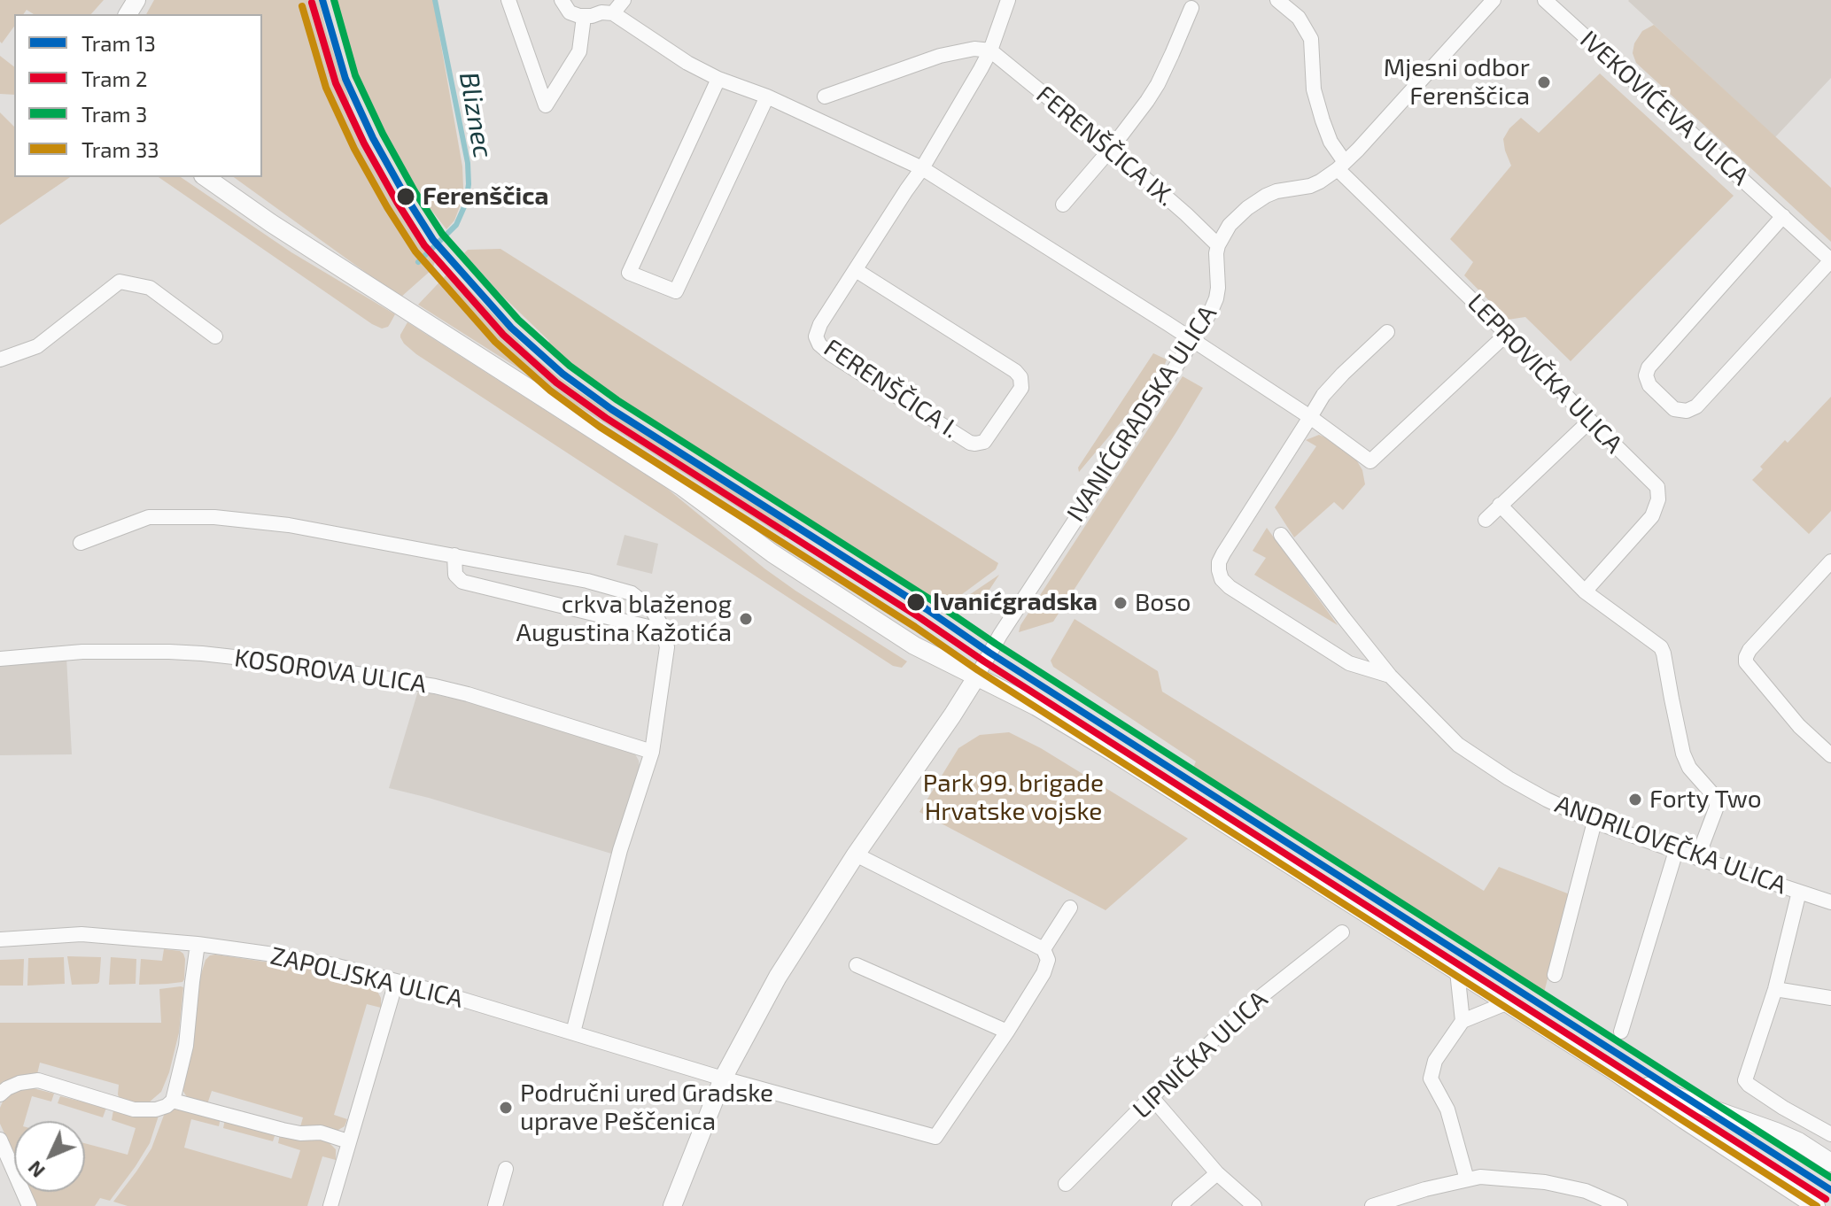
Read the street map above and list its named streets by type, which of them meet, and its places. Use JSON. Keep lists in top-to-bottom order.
{
  "streets": {
    "street": [
      "IVEKOVIĆEVA ULICA",
      "FERENŠČICA IX.",
      "LEPROVIČKA ULICA",
      "FERENŠČICA I.",
      "IVANIĆGRADSKA ULICA",
      "KOSOROVA ULICA",
      "ANDRILOVEČKA ULICA",
      "ZAPOLJSKA ULICA",
      "LIPNIČKA ULICA"
    ]
  },
  "crossings": [
    ["FERENŠČICA IX.", "FERENŠČICA I."],
    ["FERENŠČICA IX.", "IVANIĆGRADSKA ULICA"],
    ["IVANIĆGRADSKA ULICA", "ZAPOLJSKA ULICA"]
  ],
  "water": ["Bliznec"],
  "parks": ["Park 99. brigade Hrvatske vojske"],
  "places": [
    "Mjesni odbor Ferenščica",
    "Ferenščica",
    "Ivanićgradska",
    "Boso",
    "crkva blaženog Augustina Kažotića",
    "Forty Two",
    "Područni ured Gradske uprave Peščenica"
  ],
  "lines": [
    "tram line 13",
    "tram line 3",
    "tram line 2",
    "tram line 33"
  ],
  "legend": [
    "Tram 13",
    "Tram 2",
    "Tram 3",
    "Tram 33"
  ],
  "north": "bottom left"
}
